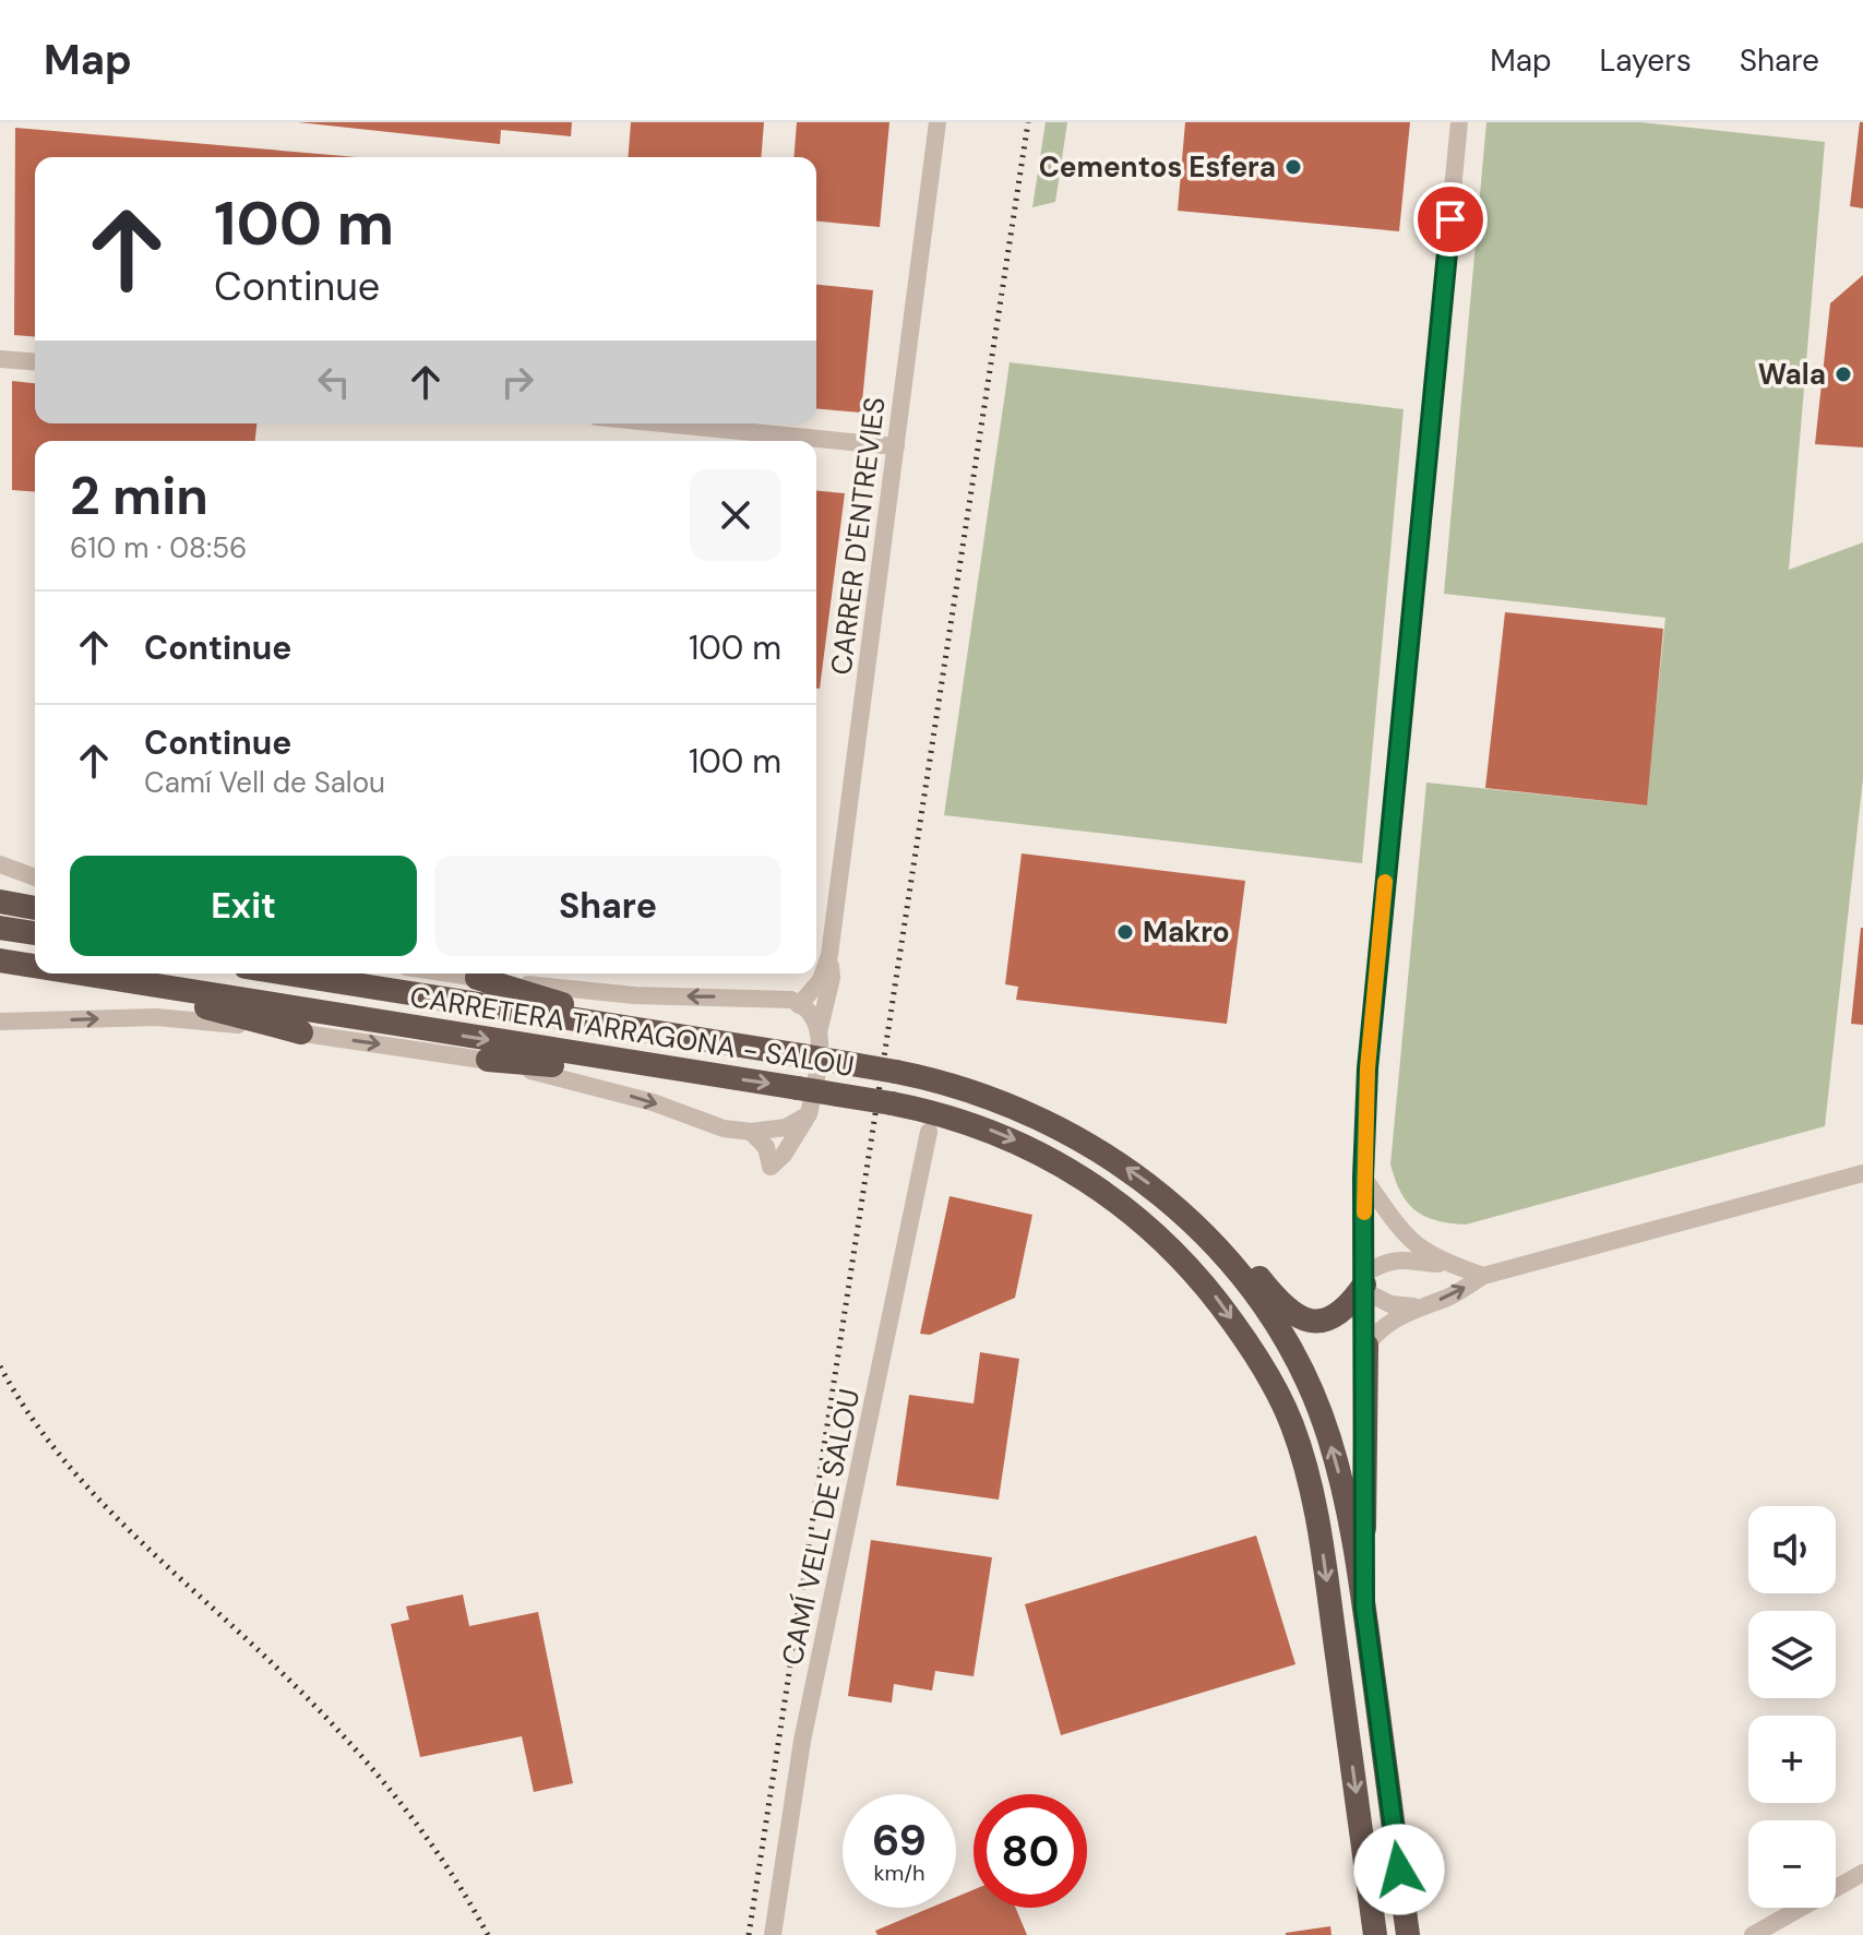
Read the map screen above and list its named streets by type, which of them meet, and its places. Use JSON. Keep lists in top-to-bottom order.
{
  "streets": {
    "highway": ["CARRETERA TARRAGONA - SALOU"],
    "street": ["CARRER D'ENTREVIES", "CAMÍ VELL DE SALOU"]
  },
  "crossings": [
    ["CARRETERA TARRAGONA - SALOU", "CAMÍ VELL DE SALOU"]
  ],
  "places": ["Cementos Esfera", "Wala", "Makro"],
  "page": {
    "header": "Map",
    "nav": ["Map", "Layers", "Share"],
    "turn": ["100 m", "Continue"],
    "heading": ["2 min", "610 m · 08:56"],
    "list": [
      {
        "name": "Continue",
        "value": "100 m"
      },
      {
        "name": "Continue",
        "note": "Camí Vell de Salou",
        "value": "100 m"
      }
    ],
    "buttons": ["Exit", "Share"],
    "map_buttons": ["+", "−"],
    "speed": "69 km/h",
    "limit": "80"
  }
}
